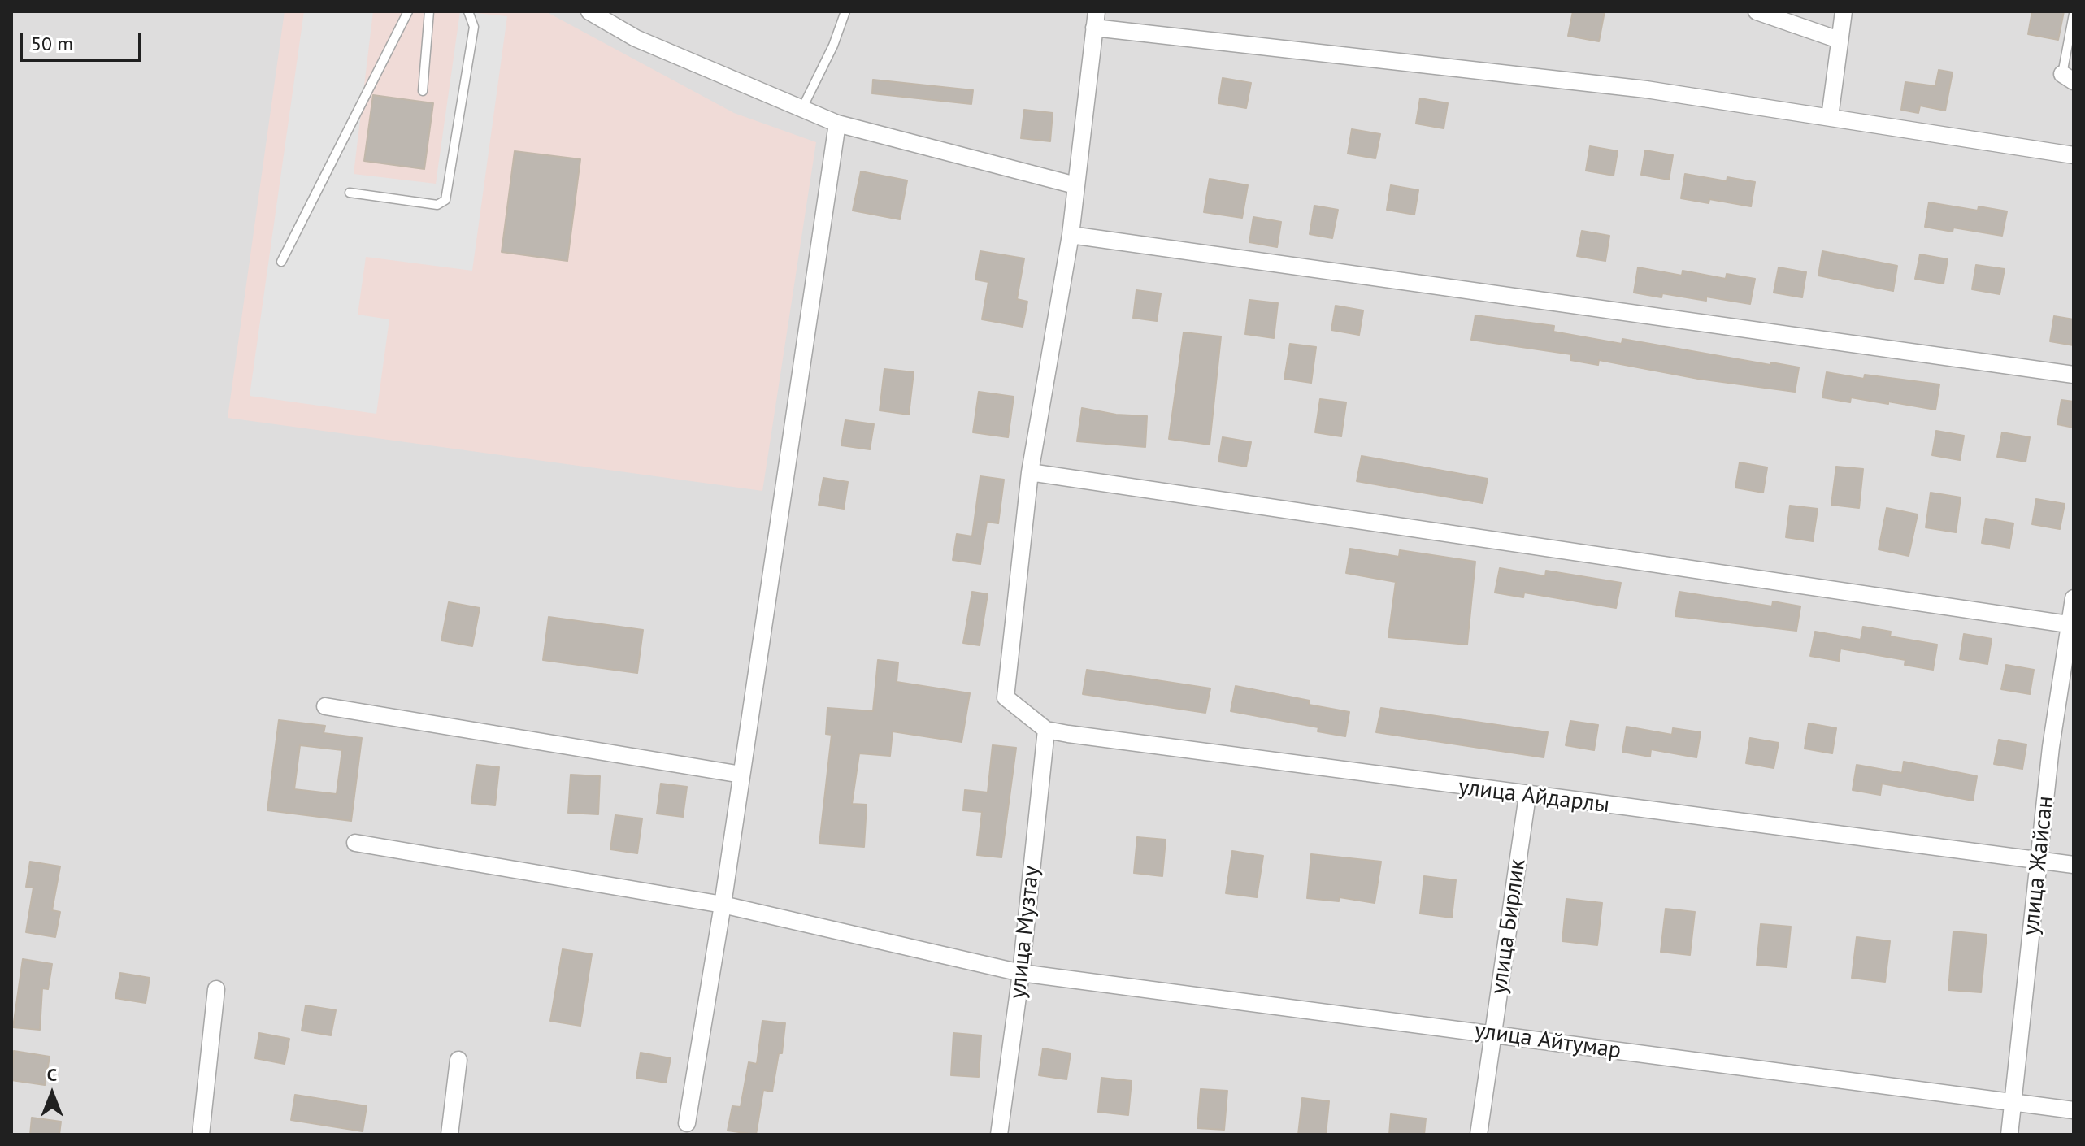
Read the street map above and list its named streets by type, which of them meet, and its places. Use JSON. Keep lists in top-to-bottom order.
{
  "streets": {
    "street": [
      "улица Айдарлы",
      "улица Жайсан",
      "улица Бирлик",
      "улица Музтау",
      "улица Айтумар"
    ]
  },
  "crossings": [
    ["улица Айдарлы", "улица Жайсан"],
    ["улица Айдарлы", "улица Бирлик"],
    ["улица Айдарлы", "улица Музтау"],
    ["улица Жайсан", "улица Айтумар"],
    ["улица Бирлик", "улица Айтумар"],
    ["улица Музтау", "улица Айтумар"]
  ],
  "scale_bar": "50 m",
  "north": "top"
}
